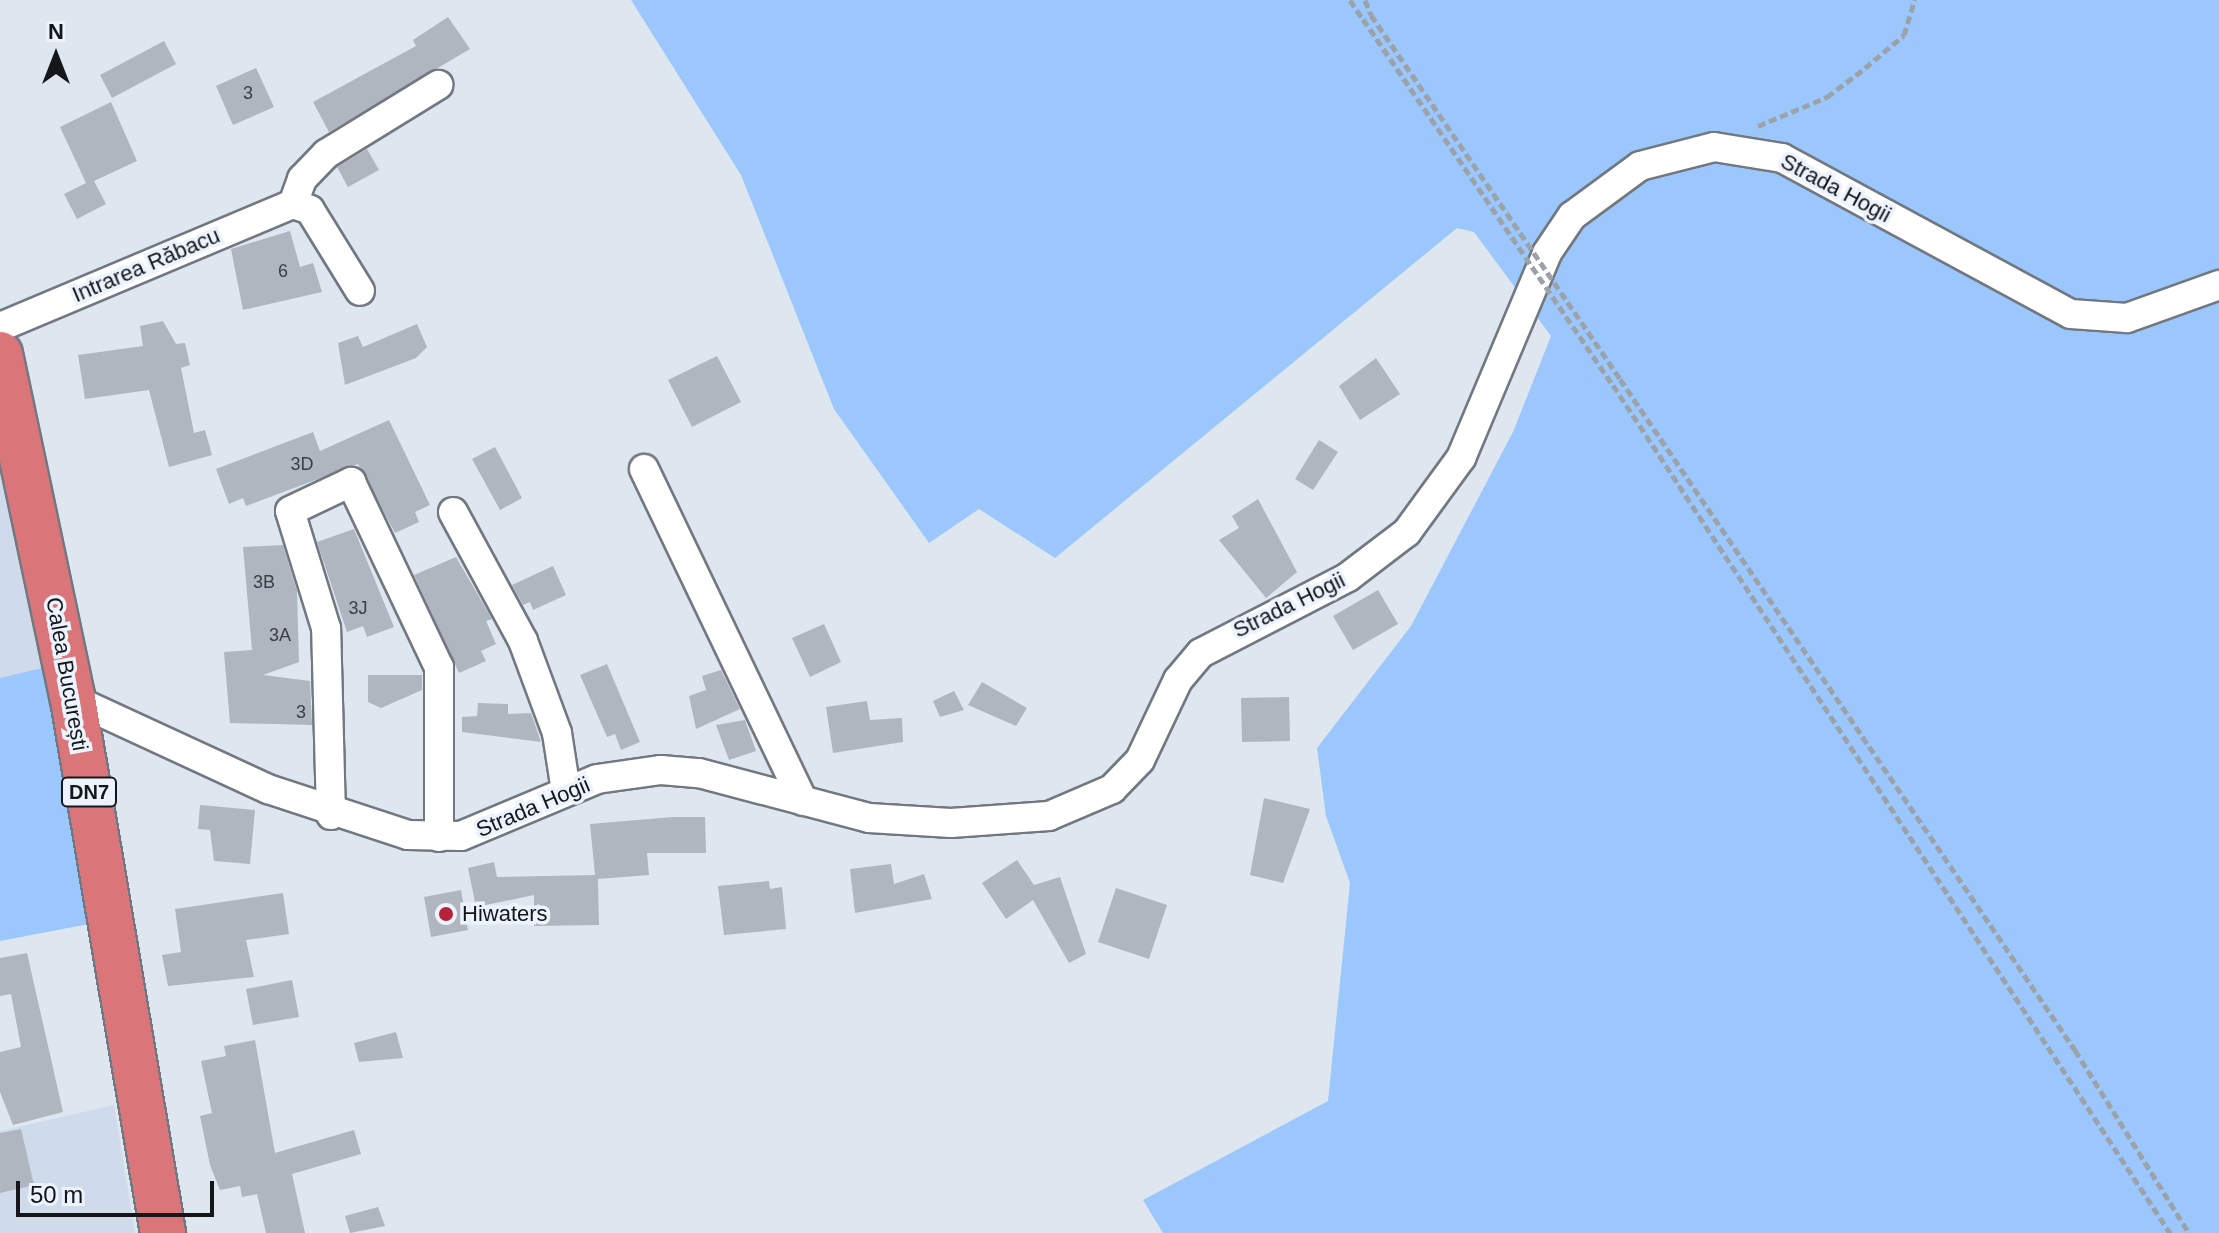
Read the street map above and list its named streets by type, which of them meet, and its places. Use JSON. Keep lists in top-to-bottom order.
{
  "streets": {
    "highway": ["Calea București", "DN7"],
    "street": ["Strada Hogii", "Intrarea Răbacu"]
  },
  "crossings": [
    ["Strada Hogii", "Calea București"]
  ],
  "places": ["Hiwaters"],
  "house_numbers": [
    "3",
    "6",
    "3D",
    "3B",
    "3J",
    "3A",
    "3"
  ],
  "scale_bar": "50 m",
  "north": "top"
}
